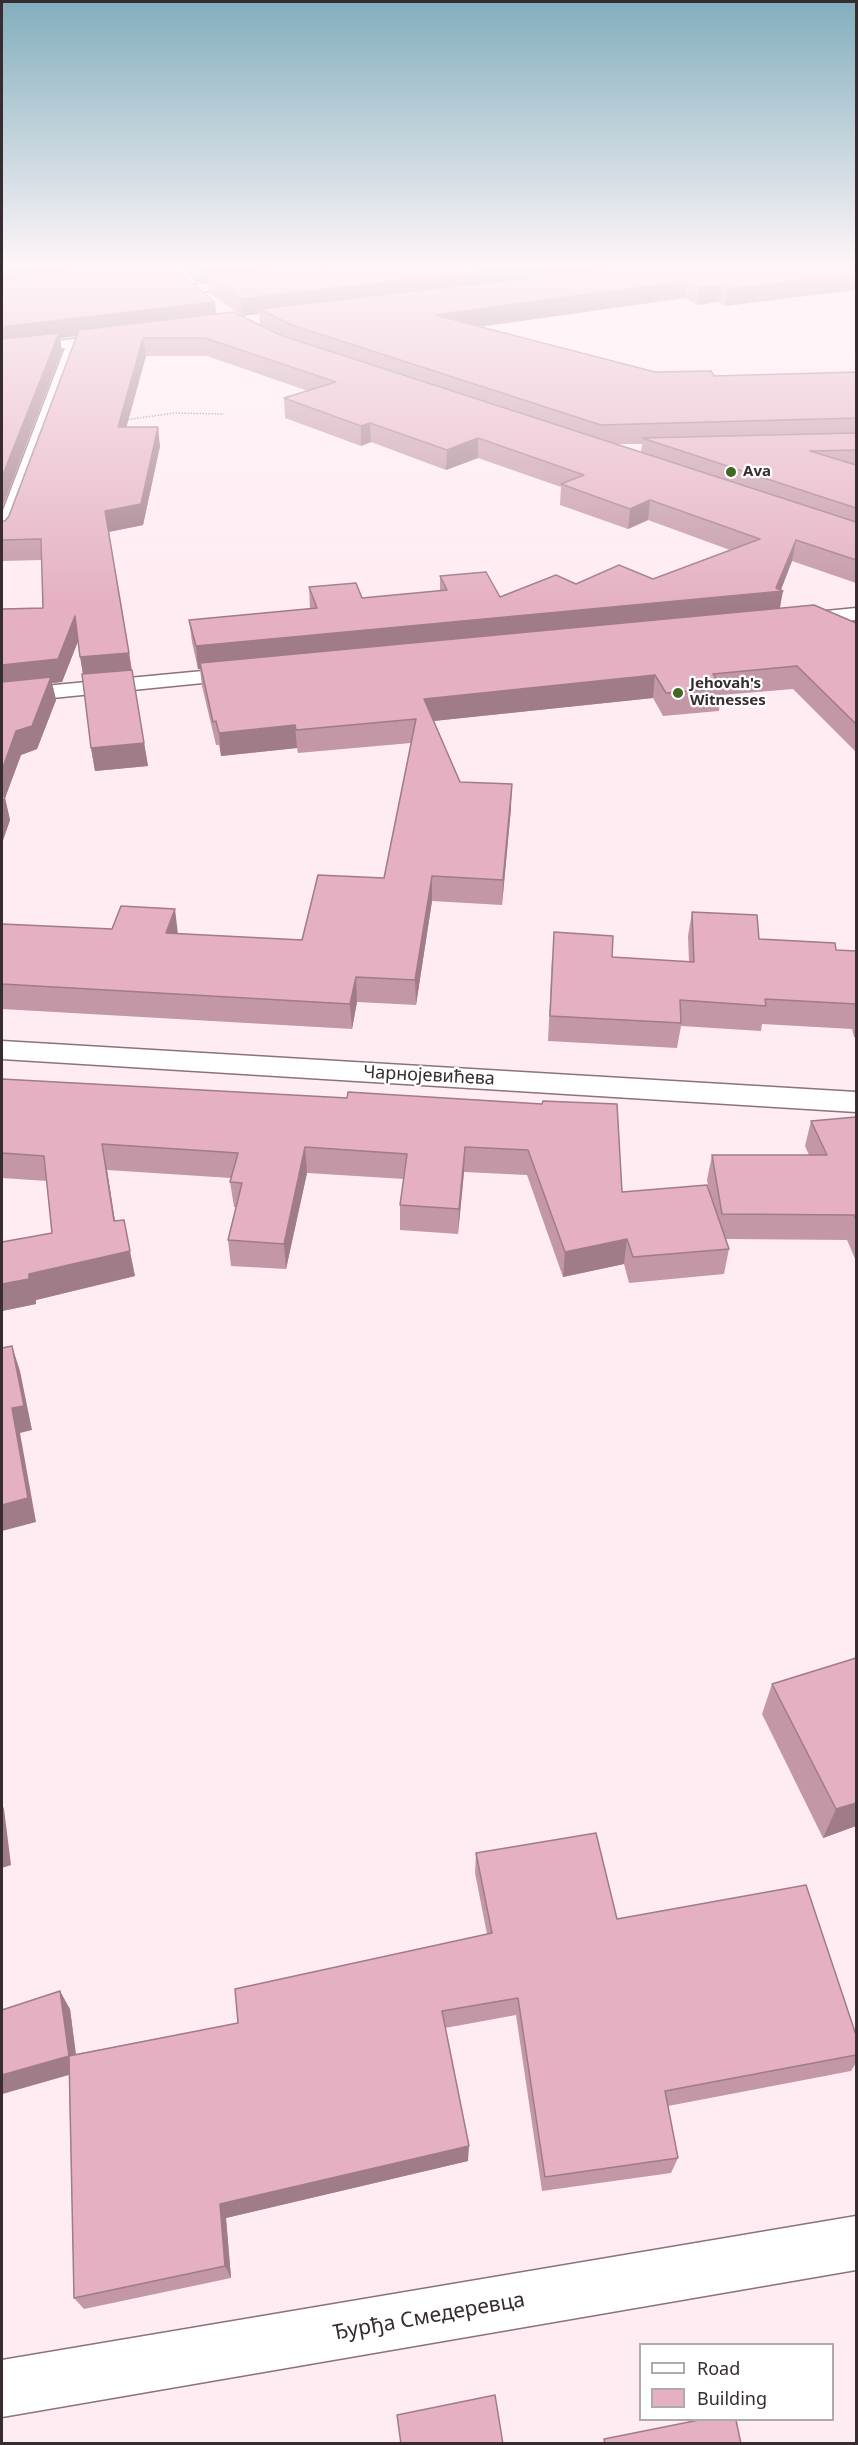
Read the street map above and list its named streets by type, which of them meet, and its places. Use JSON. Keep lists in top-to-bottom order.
{
  "streets": {
    "street": ["Чарнојевићева", "Ђурђа Смедеревца"]
  },
  "places": ["Ava", "Jehovah's Witnesses"],
  "legend": ["Road", "Building"]
}
